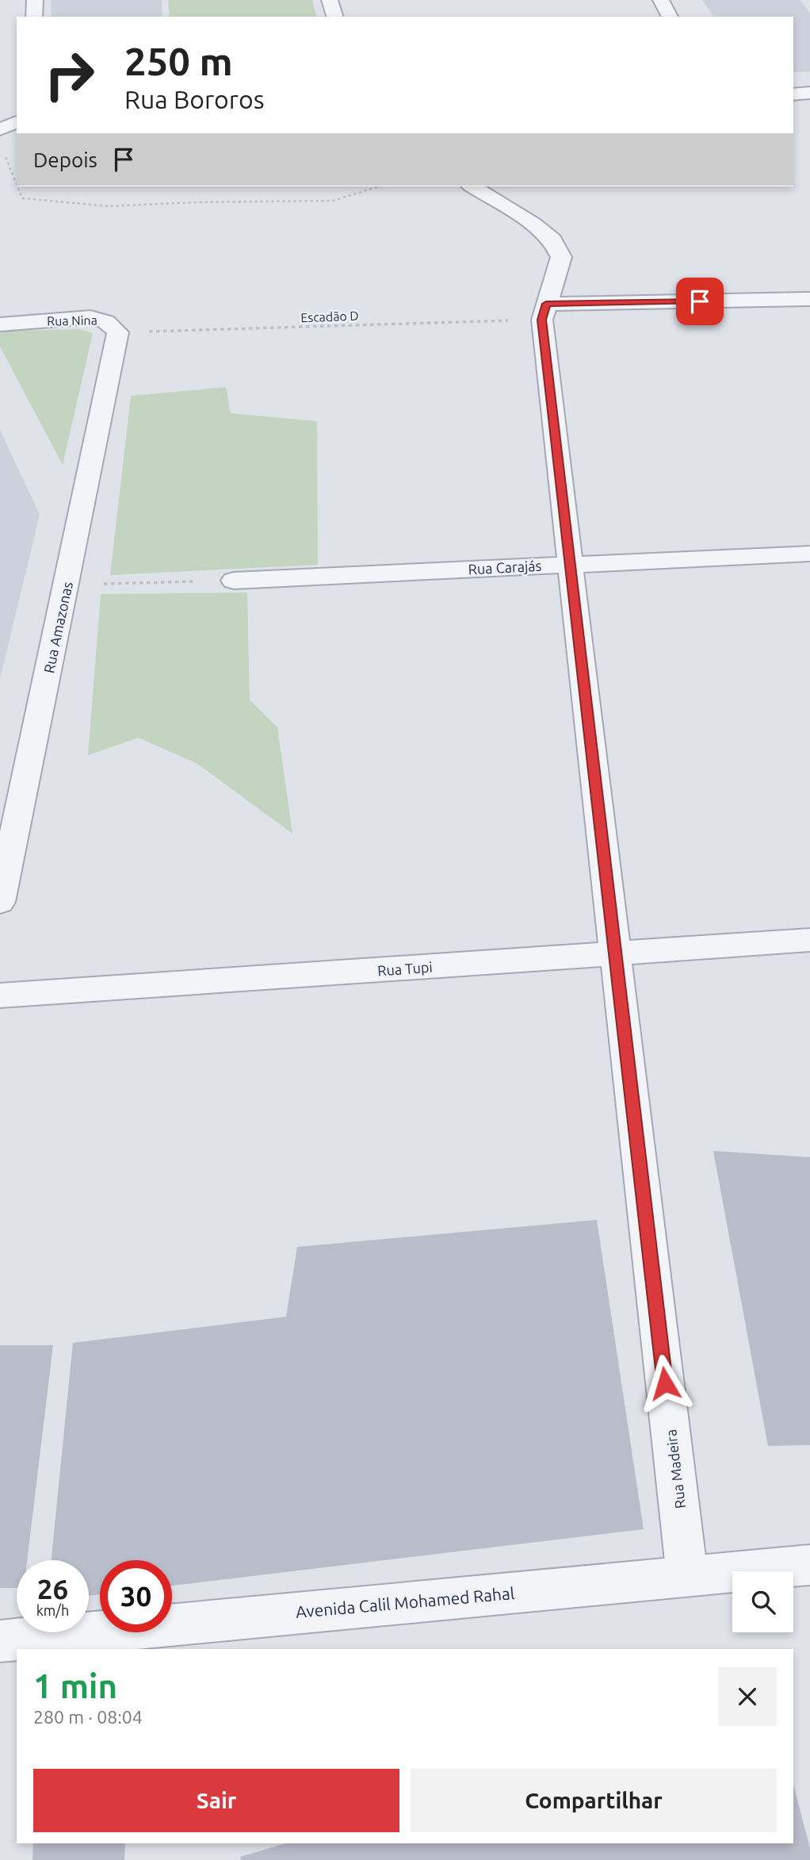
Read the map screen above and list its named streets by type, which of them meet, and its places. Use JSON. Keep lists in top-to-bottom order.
{
  "streets": {
    "street": [
      "Rua Nina",
      "Rua Carajás",
      "Rua Amazonas",
      "Rua Tupi",
      "Rua Madeira",
      "Avenida Calil Mohamed Rahal"
    ],
    "path": ["Escadão D"]
  },
  "crossings": [
    ["Escadão D", "Rua Nina"],
    ["Escadão D", "Rua Amazonas"],
    ["Escadão D", "Rua Madeira"],
    ["Rua Nina", "Rua Amazonas"],
    ["Rua Carajás", "Rua Madeira"],
    ["Rua Tupi", "Rua Madeira"],
    ["Rua Madeira", "Avenida Calil Mohamed Rahal"]
  ],
  "page": {
    "turn": ["250 m", "Rua Bororos"],
    "then": "Depois",
    "speed": "26 km/h",
    "limit": "30",
    "heading": ["1 min", "280 m · 08:04"],
    "buttons": ["Sair", "Compartilhar"]
  }
}
